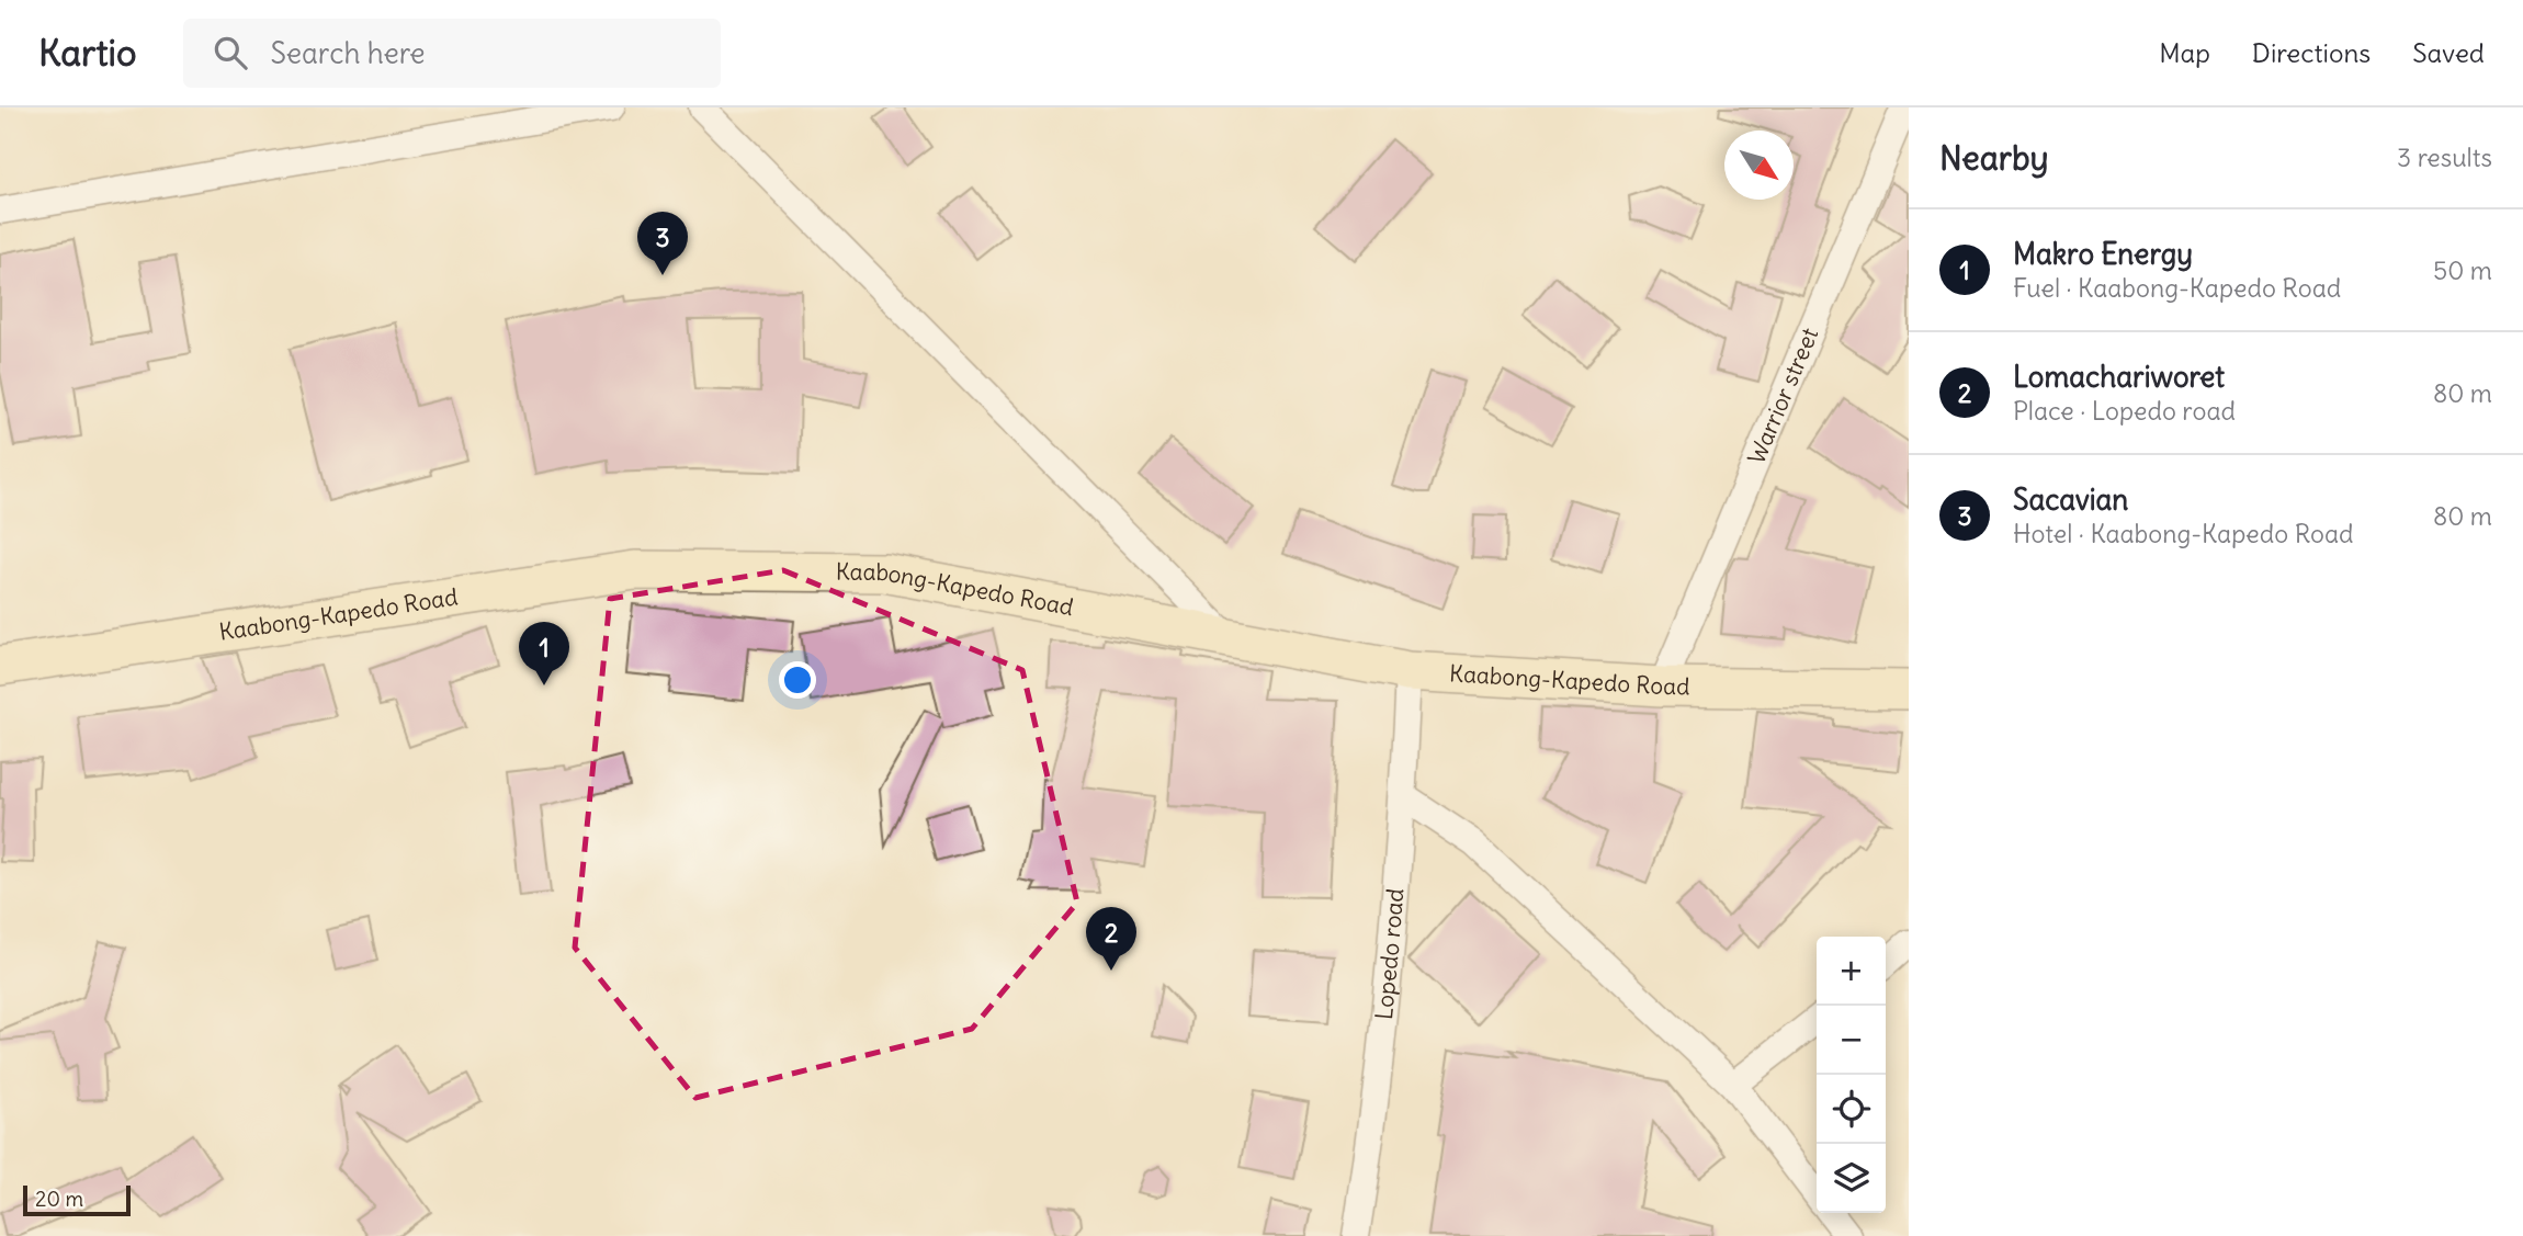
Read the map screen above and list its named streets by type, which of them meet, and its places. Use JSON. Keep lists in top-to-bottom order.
{
  "streets": {
    "main road": ["Kaabong-Kapedo Road"],
    "street": ["Warrior street", "Lopedo road"]
  },
  "crossings": [
    ["Warrior street", "Kaabong-Kapedo Road"],
    ["Kaabong-Kapedo Road", "Lopedo road"]
  ],
  "scale_bar": "20 m",
  "north": "bottom right",
  "page": {
    "header": "Kartio",
    "search": "Search here",
    "nav": ["Map", "Directions", "Saved"],
    "heading": ["Nearby", "3 results"],
    "list": [
      {
        "mark": "1",
        "name": "Makro Energy",
        "note": "Fuel · Kaabong-Kapedo Road",
        "value": "50 m"
      },
      {
        "mark": "2",
        "name": "Lomachariworet",
        "note": "Place · Lopedo road",
        "value": "80 m"
      },
      {
        "mark": "3",
        "name": "Sacavian",
        "note": "Hotel · Kaabong-Kapedo Road",
        "value": "80 m"
      }
    ],
    "pins": ["3", "1", "2"],
    "map_buttons": ["+", "−"],
    "scale": "20 m"
  }
}
